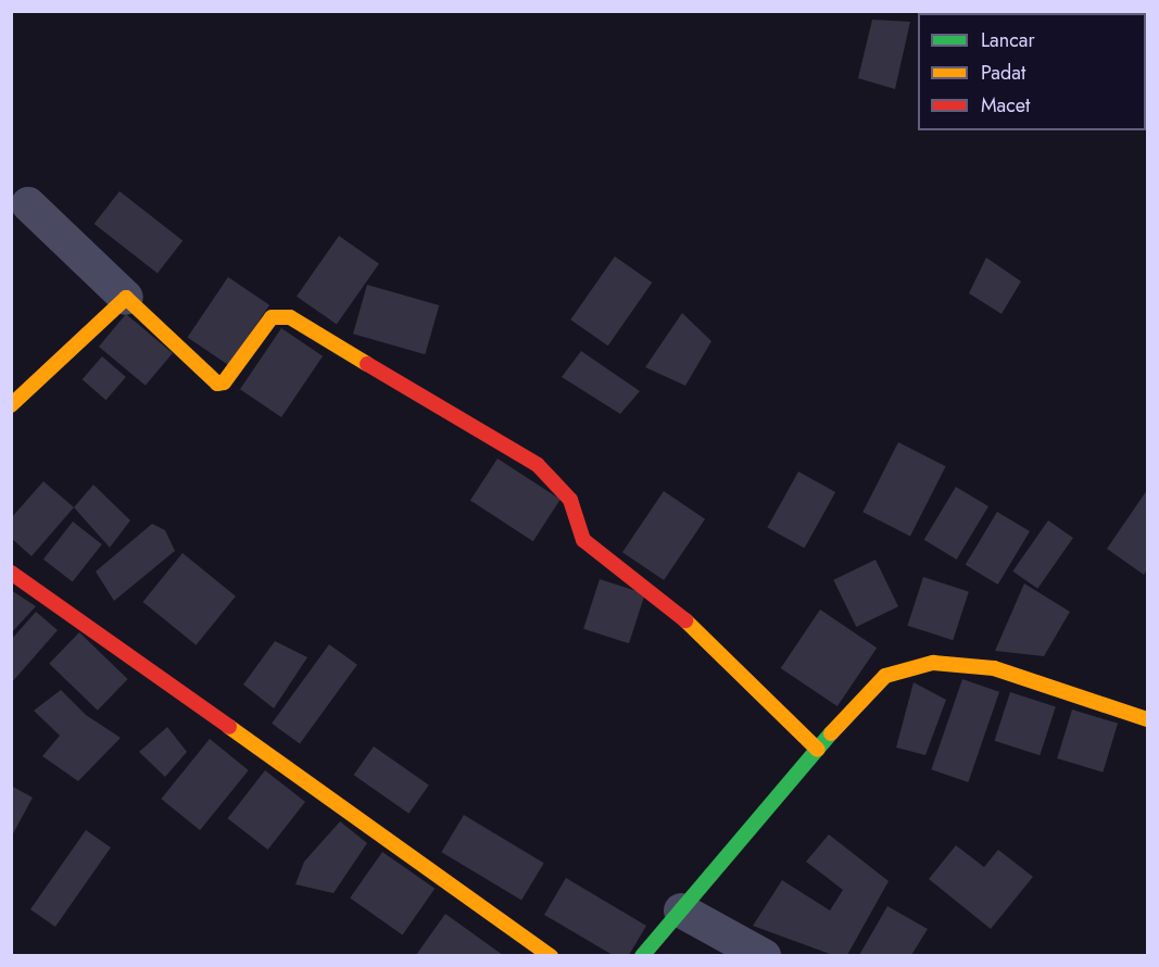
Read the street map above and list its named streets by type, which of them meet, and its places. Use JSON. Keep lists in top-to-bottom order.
{
  "legend": ["Lancar", "Padat", "Macet"]
}
